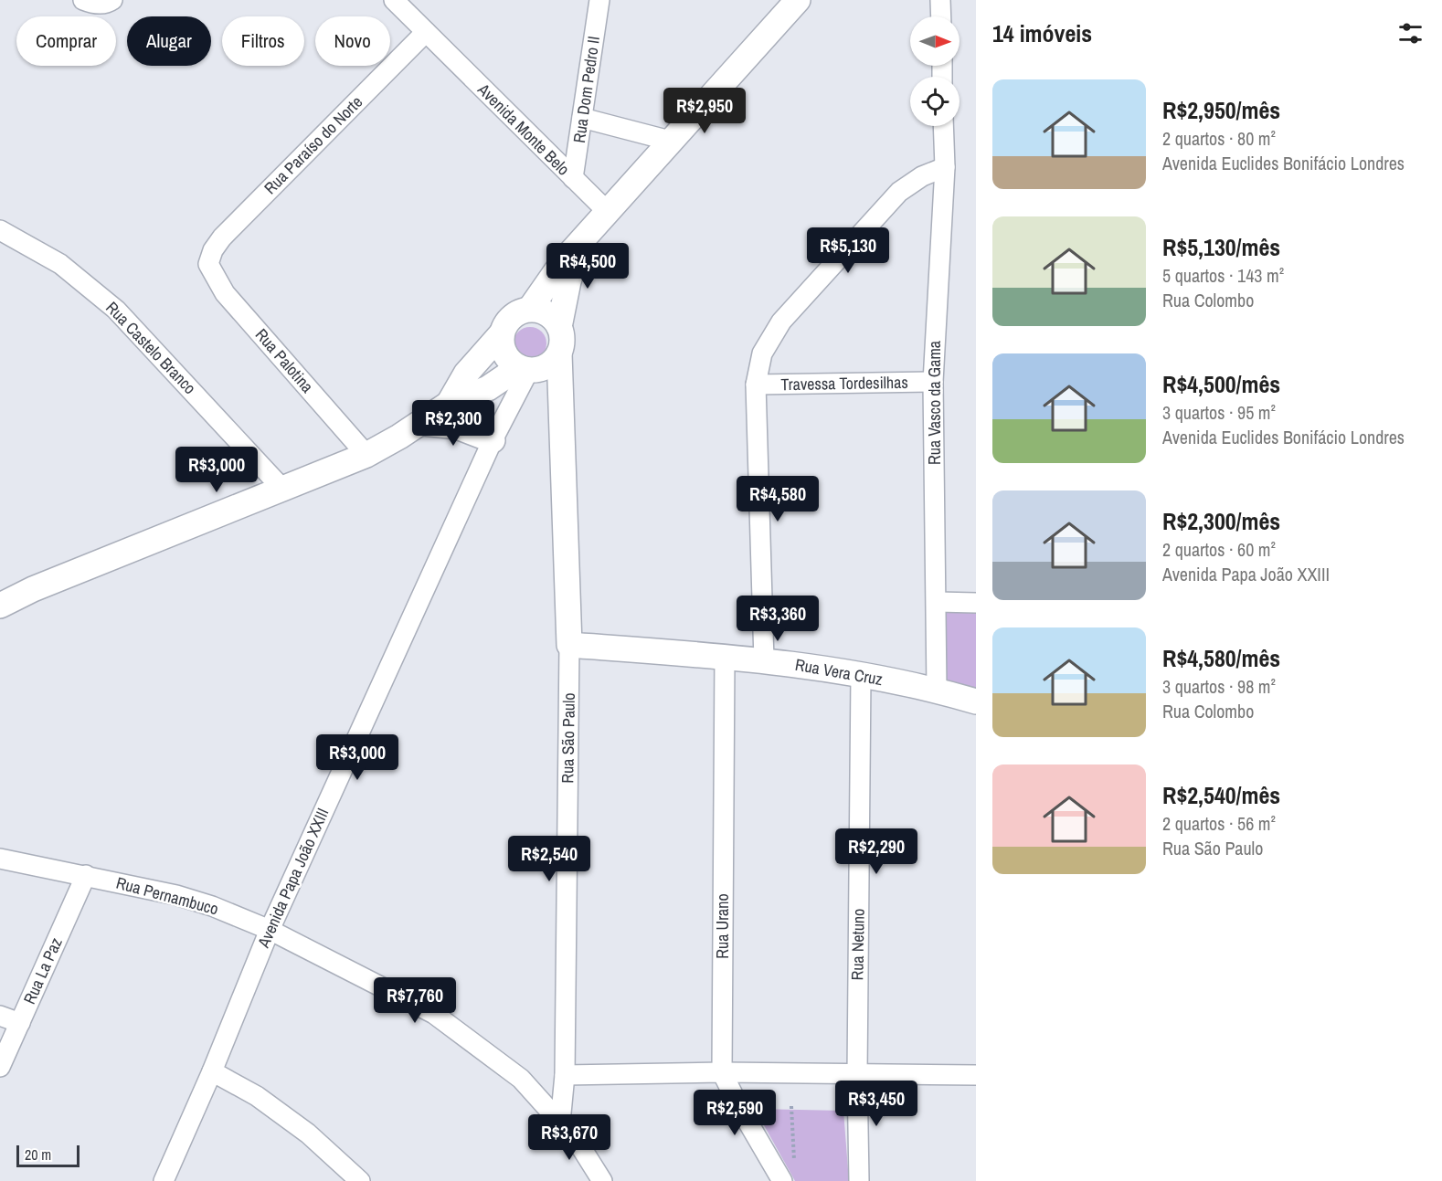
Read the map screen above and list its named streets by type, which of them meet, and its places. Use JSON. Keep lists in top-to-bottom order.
{
  "streets": {
    "street": [
      "Rua Dom Pedro II",
      "Avenida Monte Belo",
      "Rua Paraíso do Norte",
      "Rua Castelo Branco",
      "Rua Palotina",
      "Travessa Tordesilhas",
      "Rua Vasco da Gama",
      "Rua Vera Cruz",
      "Rua São Paulo",
      "Avenida Papa João XXIII",
      "Rua Pernambuco",
      "Rua Urano",
      "Rua Netuno",
      "Rua La Paz"
    ]
  },
  "crossings": [
    ["Rua Dom Pedro II", "Avenida Monte Belo"],
    ["Avenida Monte Belo", "Rua Paraíso do Norte"],
    ["Rua Paraíso do Norte", "Rua Palotina"],
    ["Travessa Tordesilhas", "Rua Vasco da Gama"],
    ["Rua Vasco da Gama", "Rua Vera Cruz"],
    ["Rua Vera Cruz", "Rua São Paulo"],
    ["Rua Vera Cruz", "Rua Urano"],
    ["Rua Vera Cruz", "Rua Netuno"],
    ["Rua São Paulo", "Avenida Papa João XXIII"],
    ["Rua São Paulo", "Rua Pernambuco"],
    ["Avenida Papa João XXIII", "Rua Pernambuco"],
    ["Rua Pernambuco", "Rua La Paz"]
  ],
  "scale_bar": "20 m",
  "north": "right",
  "page": {
    "heading": "14 imóveis",
    "chip": [
      "Comprar",
      "Alugar",
      "Filtros",
      "Novo"
    ],
    "list": [
      {
        "name": "R$2,950/mês",
        "note": "2 quartos · 80 m² · Avenida Euclides Bonifácio Londres"
      },
      {
        "name": "R$5,130/mês",
        "note": "5 quartos · 143 m² · Rua Colombo"
      },
      {
        "name": "R$4,500/mês",
        "note": "3 quartos · 95 m² · Avenida Euclides Bonifácio Londres"
      },
      {
        "name": "R$2,300/mês",
        "note": "2 quartos · 60 m² · Avenida Papa João XXIII"
      },
      {
        "name": "R$4,580/mês",
        "note": "3 quartos · 98 m² · Rua Colombo"
      },
      {
        "name": "R$2,540/mês",
        "note": "2 quartos · 56 m² · Rua São Paulo"
      }
    ],
    "price": [
      "R$2,950",
      "R$5,130",
      "R$4,500",
      "R$2,300",
      "R$3,000",
      "R$4,580",
      "R$3,360",
      "R$3,000",
      "R$2,290",
      "R$2,540",
      "R$7,760",
      "R$3,450",
      "R$2,590",
      "R$3,670"
    ],
    "scale": "20 m"
  }
}
